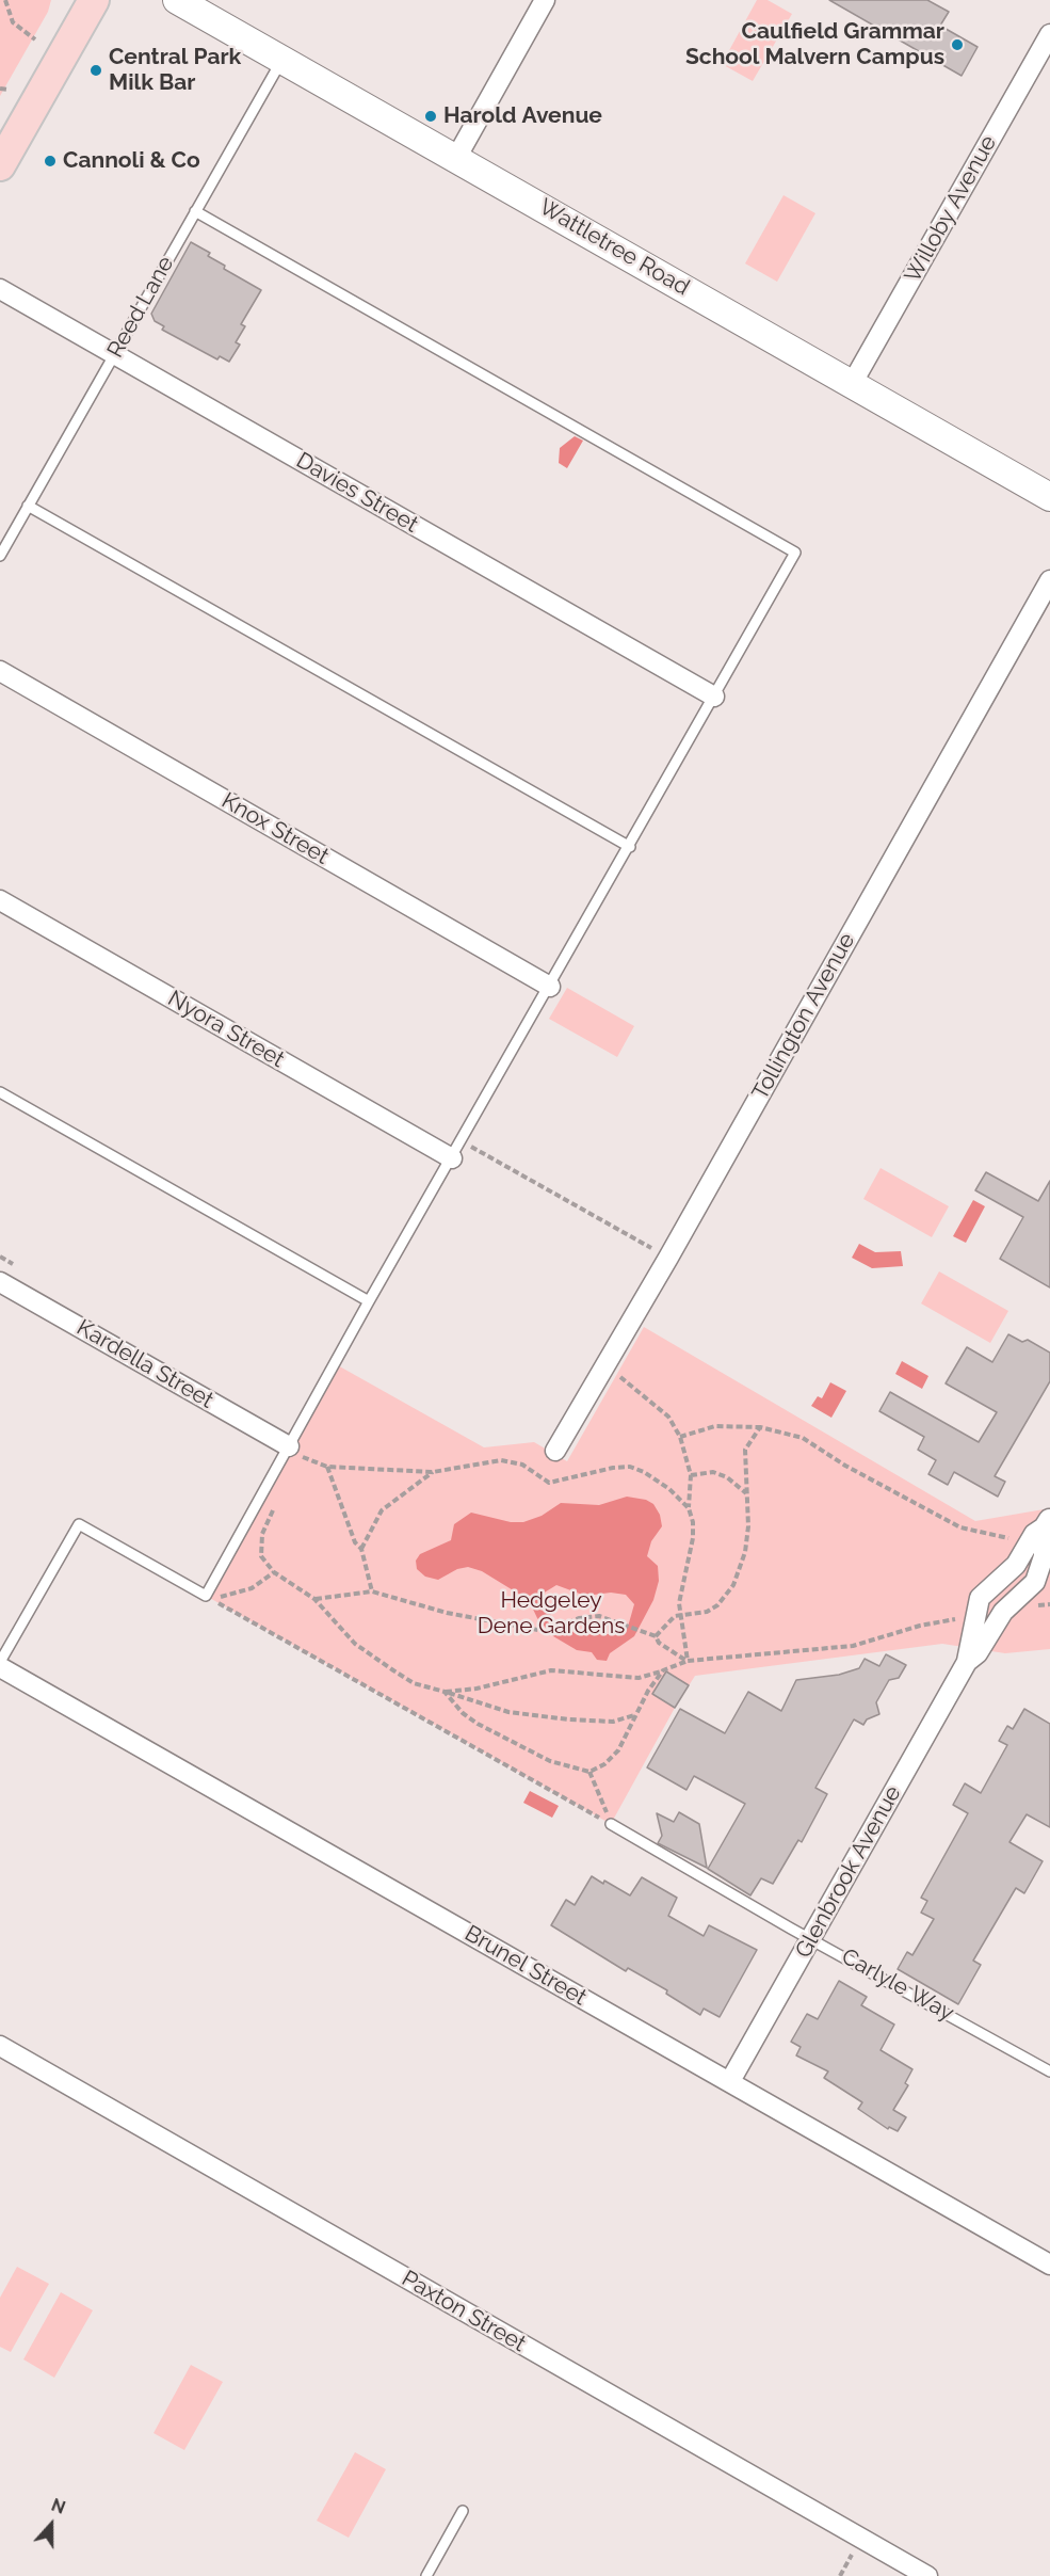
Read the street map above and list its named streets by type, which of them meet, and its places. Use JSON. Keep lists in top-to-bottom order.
{
  "streets": {
    "main road": ["Wattletree Road"],
    "street": [
      "Willoby Avenue",
      "Davies Street",
      "Knox Street",
      "Tollington Avenue",
      "Nyora Street",
      "Kardella Street",
      "Glenbrook Avenue",
      "Brunel Street",
      "Paxton Street"
    ],
    "lane": ["Reed Lane", "Carlyle Way"]
  },
  "crossings": [
    ["Willoby Avenue", "Wattletree Road"],
    ["Wattletree Road", "Reed Lane"],
    ["Reed Lane", "Davies Street"],
    ["Glenbrook Avenue", "Brunel Street"],
    ["Glenbrook Avenue", "Carlyle Way"]
  ],
  "parks": ["Hedgeley Dene Gardens"],
  "places": [
    "Caulfield Grammar School Malvern Campus",
    "Central Park Milk Bar",
    "Harold Avenue",
    "Cannoli & Co"
  ],
  "north": "top"
}
